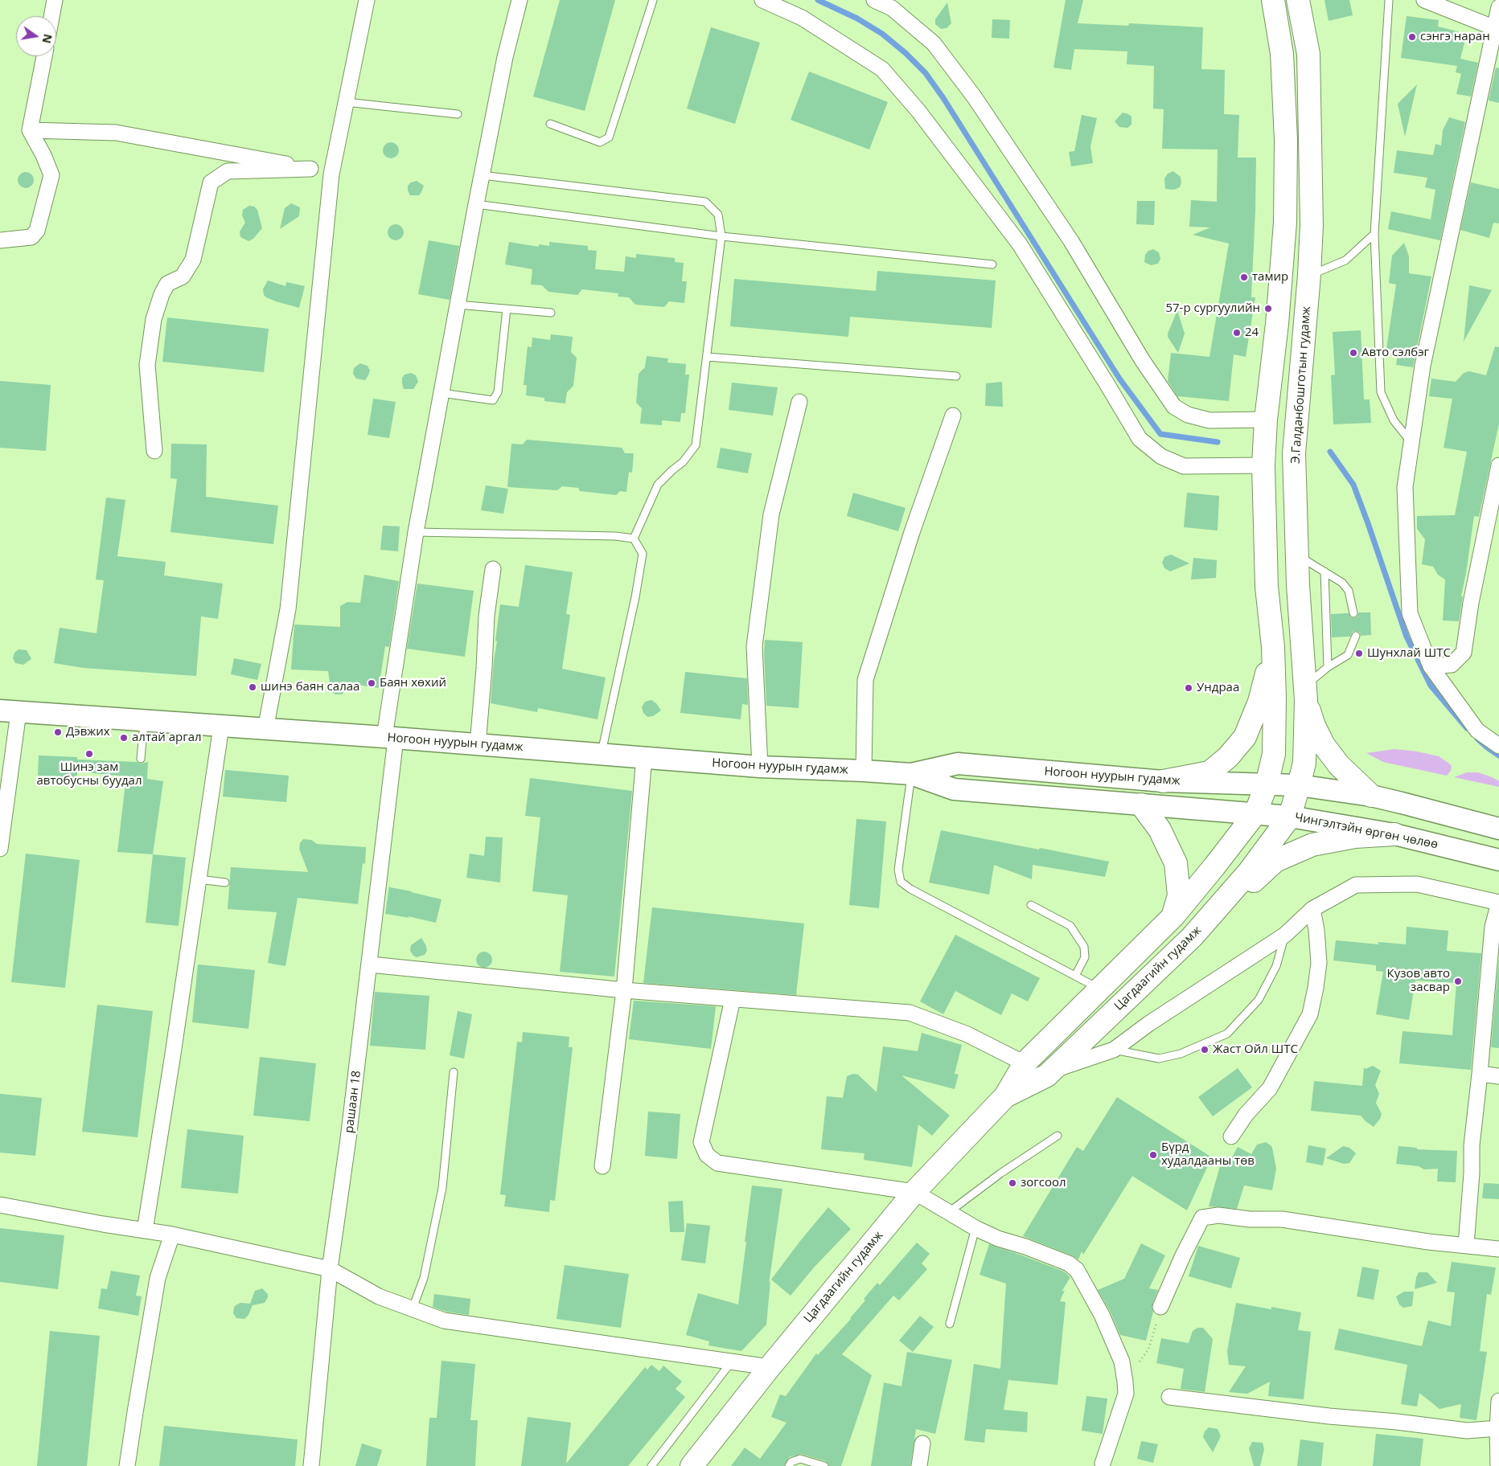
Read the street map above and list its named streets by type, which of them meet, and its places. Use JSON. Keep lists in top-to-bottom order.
{
  "streets": {
    "main road": [
      "Э.Галданбошготын гудамж",
      "Ногоон нуурын гудамж",
      "Чингэлтэйн өргөн чөлөө",
      "Цагдаагийн гудамж"
    ],
    "street": ["рашаан 18"]
  },
  "crossings": [
    ["Э.Галданбошготын гудамж", "Чингэлтэйн өргөн чөлөө"],
    ["Э.Галданбошготын гудамж", "Цагдаагийн гудамж"],
    ["Ногоон нуурын гудамж", "Чингэлтэйн өргөн чөлөө"],
    ["Ногоон нуурын гудамж", "Цагдаагийн гудамж"],
    ["Ногоон нуурын гудамж", "рашаан 18"],
    ["Чингэлтэйн өргөн чөлөө", "Цагдаагийн гудамж"]
  ],
  "places": [
    "сэнгэ наран",
    "тамир",
    "57-р сургуулийн",
    "24",
    "Авто сэлбэг",
    "Шунхлай ШТС",
    "Баян хөхий",
    "шинэ баян салаа",
    "Ундраа",
    "Дэвжих",
    "алтай аргал",
    "Шинэ зам автобусны буудал",
    "Кузов авто засвар",
    "Жаст Ойл ШТС",
    "Бүрд худалдааны төв",
    "зогсоол"
  ],
  "north": "right"
}
